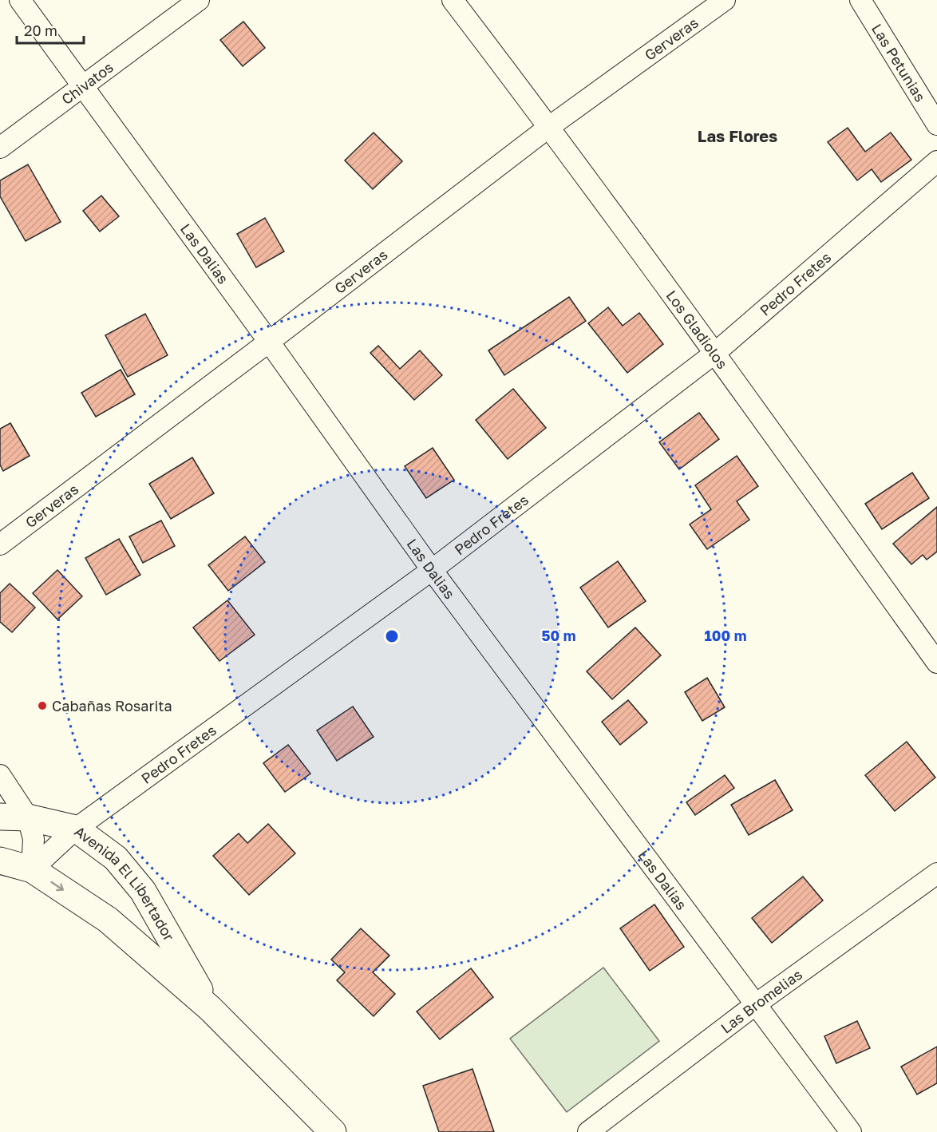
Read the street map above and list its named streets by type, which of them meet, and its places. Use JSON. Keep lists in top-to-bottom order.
{
  "streets": {
    "main road": ["Avenida El Libertador"],
    "street": [
      "Gerveras",
      "Las Petunias",
      "Chivatos",
      "Las Dalias",
      "Pedro Fretes",
      "Los Gladiolos",
      "Las Bromelias"
    ]
  },
  "crossings": [
    ["Gerveras", "Las Dalias"],
    ["Gerveras", "Los Gladiolos"],
    ["Chivatos", "Las Dalias"],
    ["Las Dalias", "Pedro Fretes"],
    ["Las Dalias", "Las Bromelias"],
    ["Pedro Fretes", "Los Gladiolos"],
    ["Pedro Fretes", "Avenida El Libertador"]
  ],
  "districts": ["Las Flores"],
  "places": ["Cabañas Rosarita"],
  "scale_bar": "20 m",
  "rings": ["50 m", "100 m"]
}
